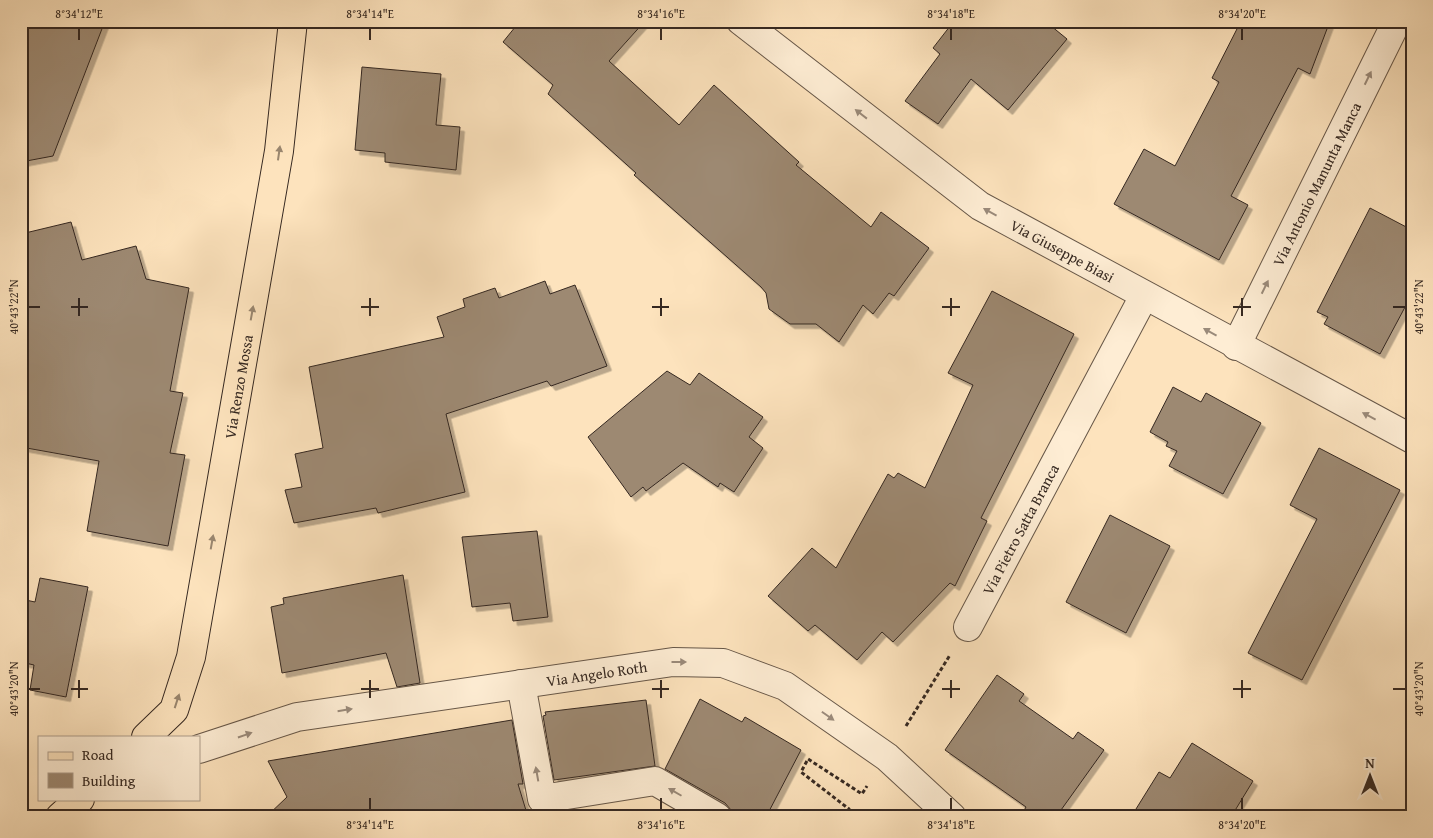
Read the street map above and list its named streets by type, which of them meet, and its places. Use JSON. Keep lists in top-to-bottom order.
{
  "streets": {
    "main road": ["Via Renzo Mossa"],
    "street": [
      "Via Antonio Manunta Manca",
      "Via Giuseppe Biasi",
      "Via Pietro Satta Branca",
      "Via Angelo Roth"
    ]
  },
  "crossings": [
    ["Via Antonio Manunta Manca", "Via Giuseppe Biasi"],
    ["Via Giuseppe Biasi", "Via Pietro Satta Branca"]
  ],
  "one_way": [
    "Via Antonio Manunta Manca",
    "Via Giuseppe Biasi",
    "Via Renzo Mossa",
    "Via Angelo Roth"
  ],
  "legend": ["Road", "Building"],
  "north": "top",
  "coordinates": [
    "8°34'12\"E",
    "8°34'14\"E",
    "8°34'16\"E",
    "8°34'18\"E",
    "8°34'20\"E",
    "40°43'22\"N",
    "40°43'20\"N"
  ]
}
